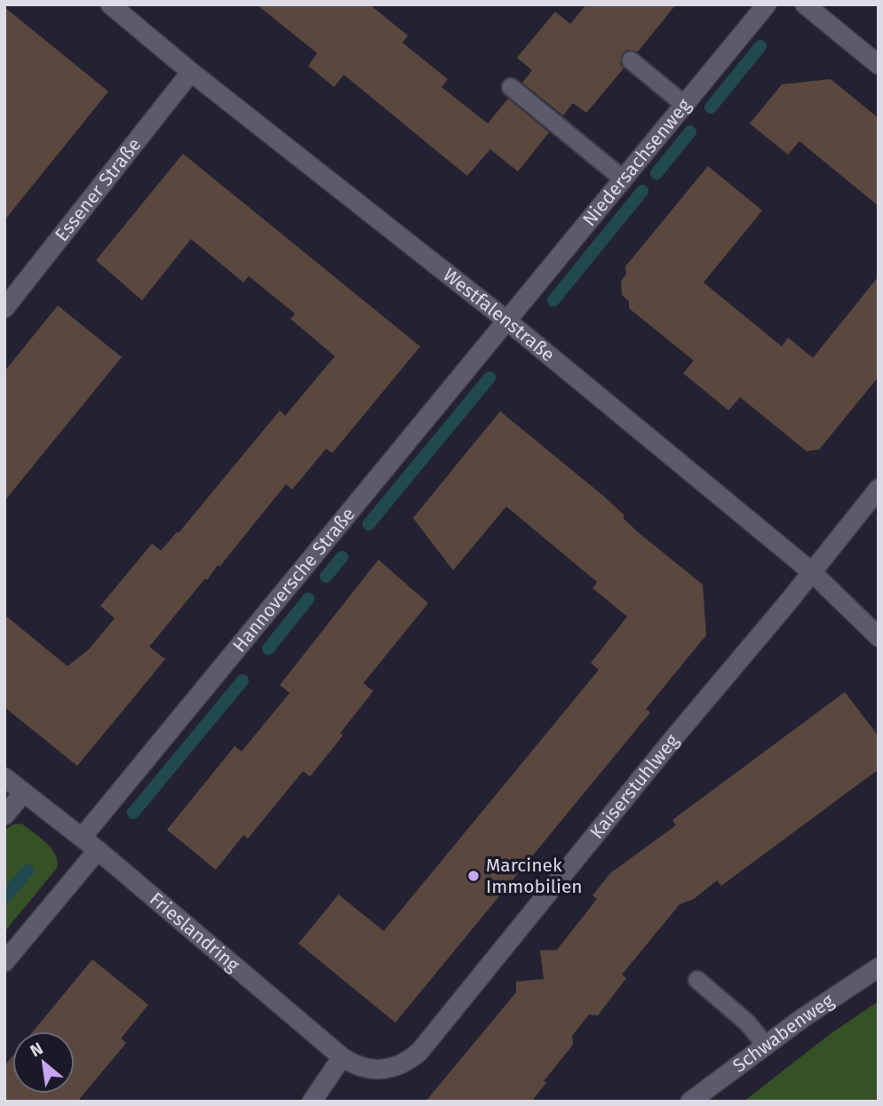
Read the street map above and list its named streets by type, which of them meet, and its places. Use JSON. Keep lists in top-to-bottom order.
{
  "streets": {
    "street": [
      "Niedersachsenweg",
      "Essener Straße",
      "Westfalenstraße",
      "Hannoversche Straße",
      "Kaiserstuhlweg",
      "Frieslandring",
      "Schwabenweg"
    ]
  },
  "crossings": [
    ["Niedersachsenweg", "Westfalenstraße"],
    ["Niedersachsenweg", "Hannoversche Straße"],
    ["Essener Straße", "Westfalenstraße"],
    ["Westfalenstraße", "Hannoversche Straße"],
    ["Westfalenstraße", "Kaiserstuhlweg"],
    ["Hannoversche Straße", "Frieslandring"],
    ["Kaiserstuhlweg", "Frieslandring"]
  ],
  "places": ["Marcinek Immobilien"],
  "north": "top left"
}
